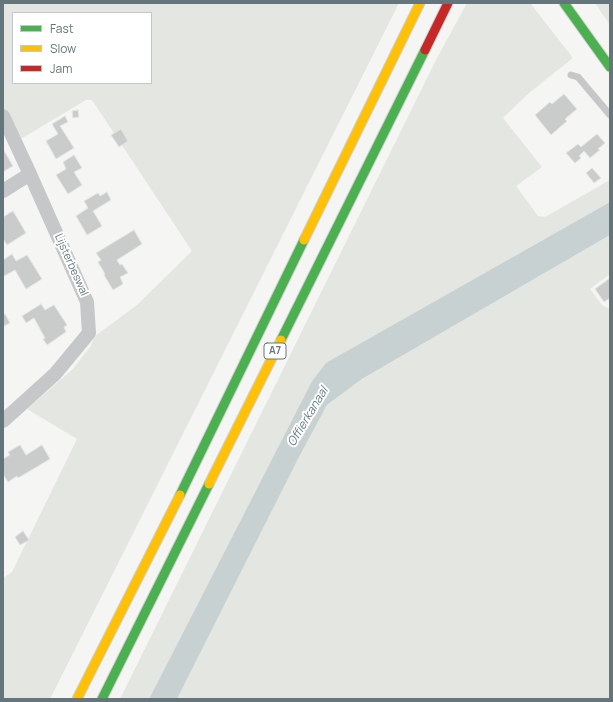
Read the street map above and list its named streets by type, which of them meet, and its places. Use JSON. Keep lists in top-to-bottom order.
{
  "streets": {
    "main road": ["A7"],
    "street": ["Lijsterbeswal"]
  },
  "water": ["Offierkanaal"],
  "legend": ["Fast", "Slow", "Jam"]
}
